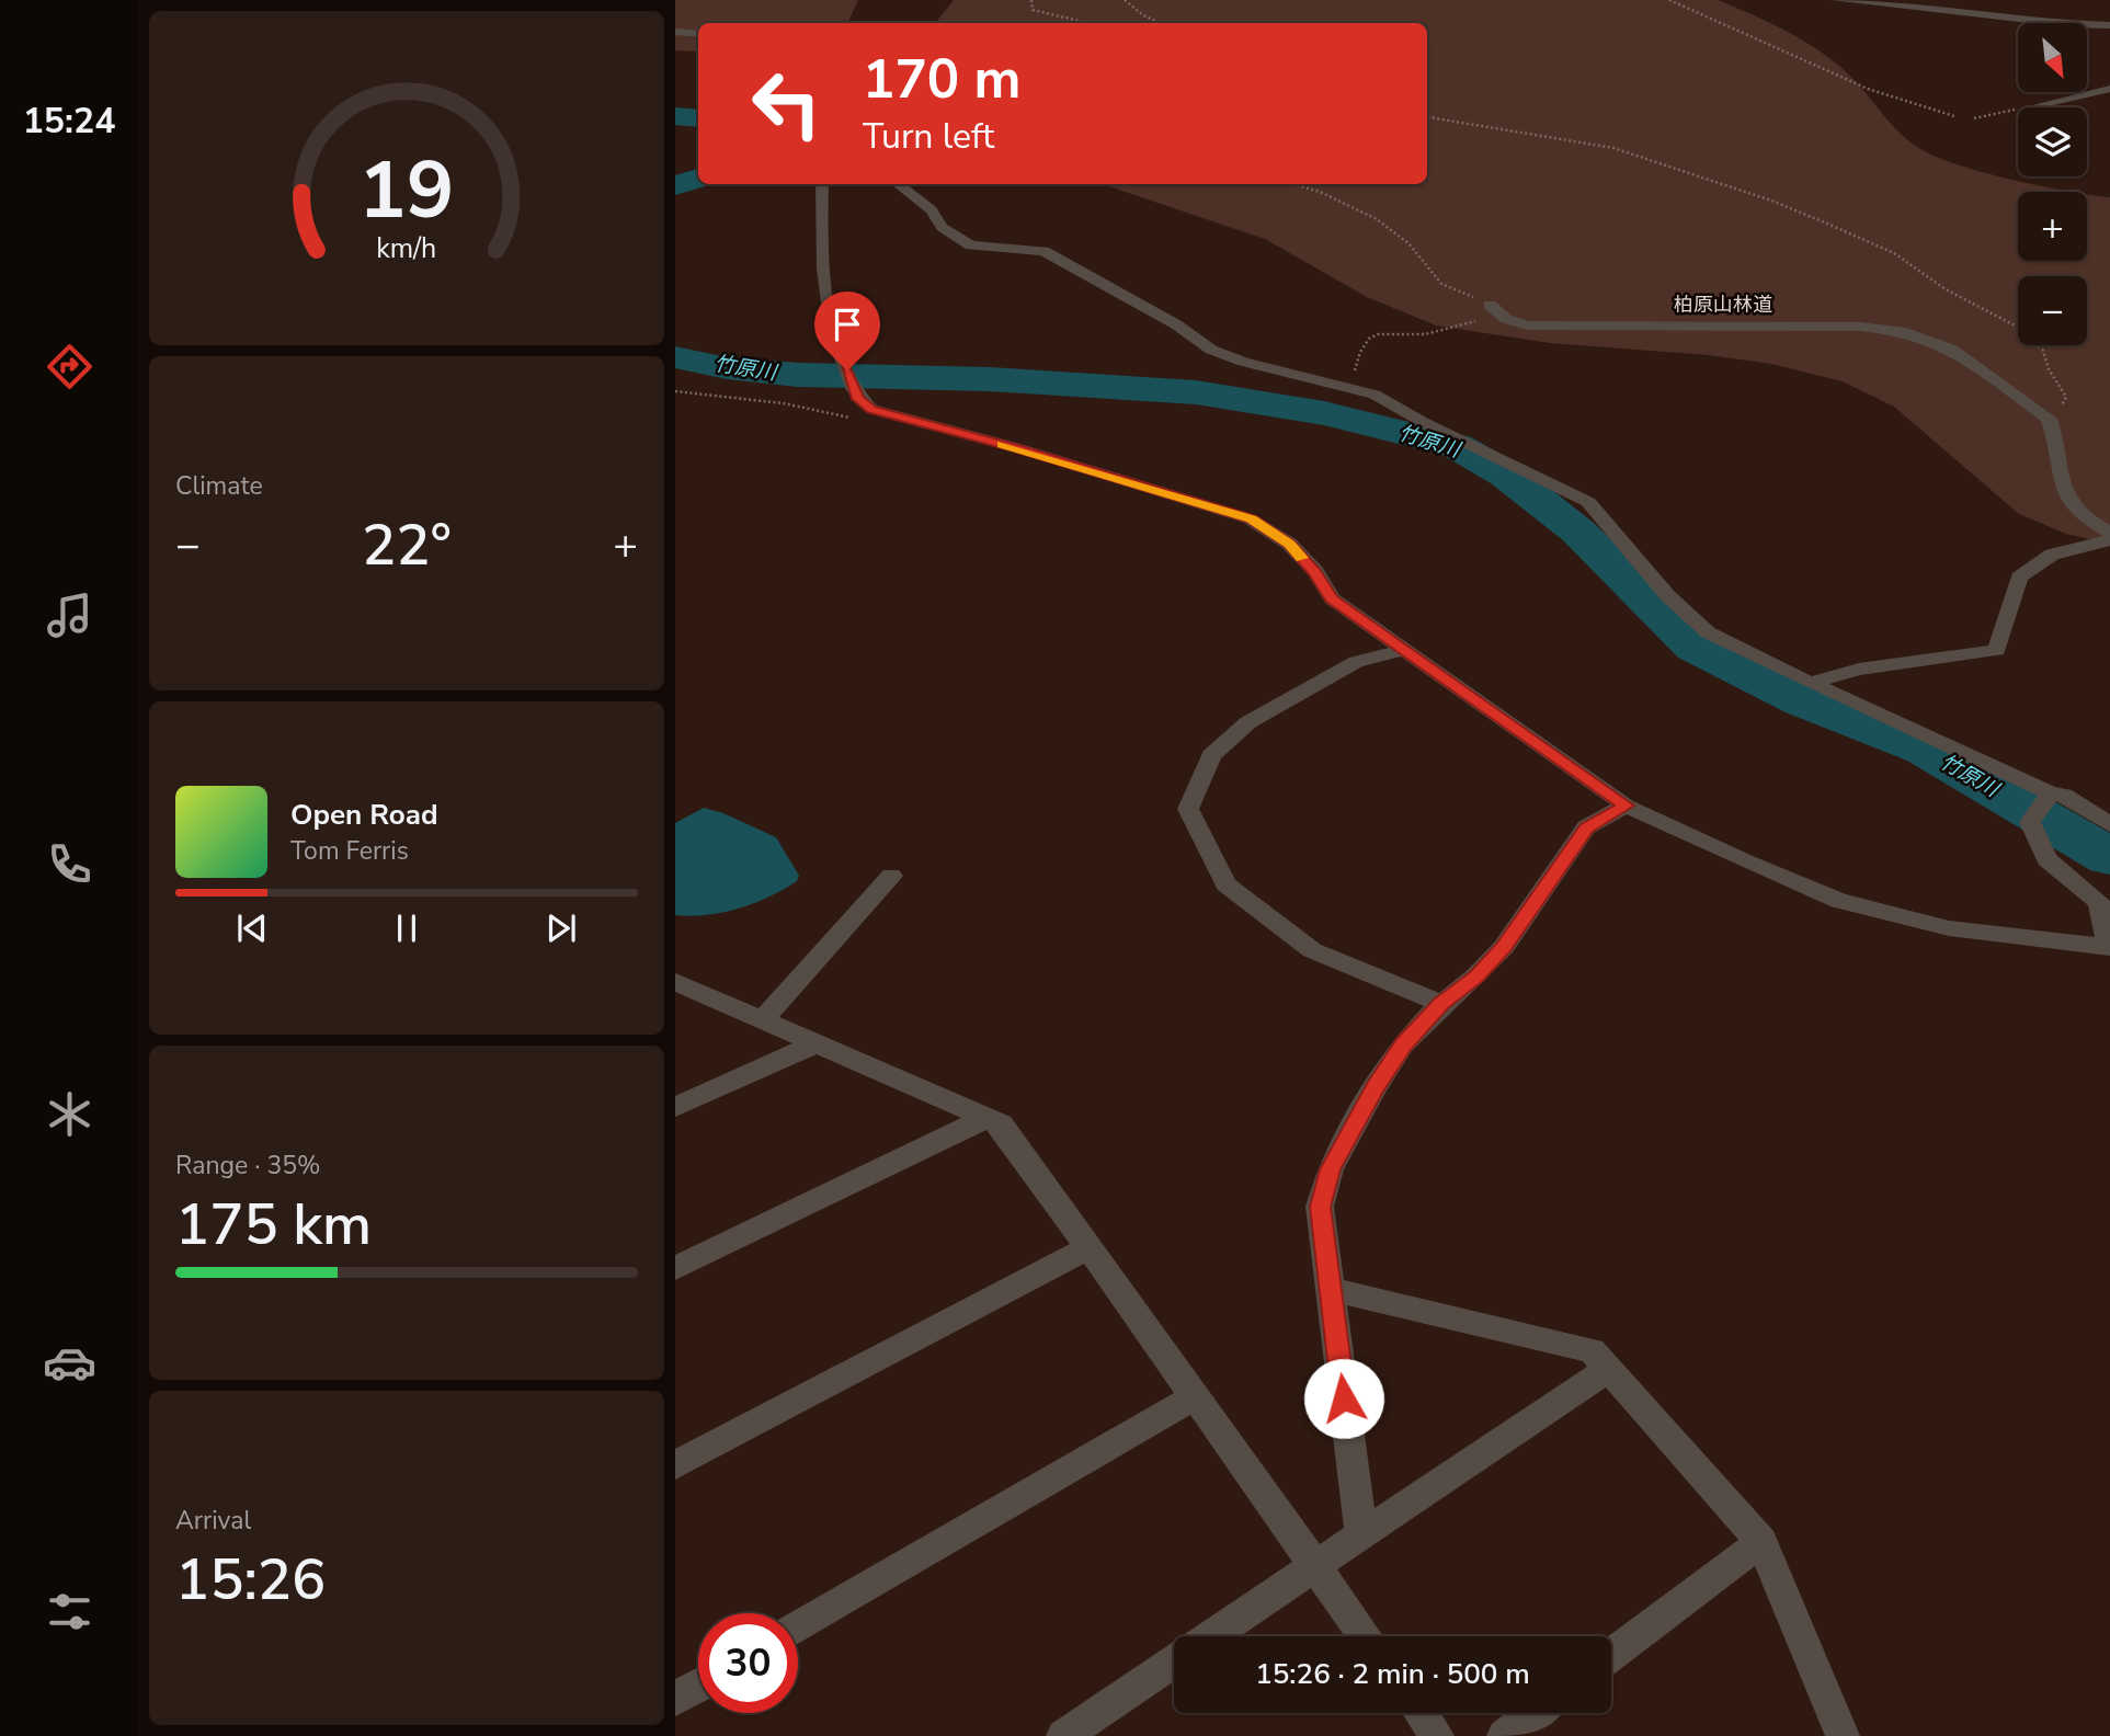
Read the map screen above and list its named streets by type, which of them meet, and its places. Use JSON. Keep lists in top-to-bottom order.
{
  "streets": {
    "street": ["柏原山林道"]
  },
  "water": ["竹原川"],
  "north": "bottom right",
  "page": {
    "tabs": "15:24",
    "map_buttons": ["+", "−"],
    "turn": ["170 m", "Turn left"],
    "tile": [
      "Climate",
      ["Range · 35%", "175 km"],
      ["Arrival", "15:26"]
    ],
    "heat": ["−", "22°", "+"],
    "song": ["Open Road", "Tom Ferris"],
    "limit": "30",
    "trip": "15:26 · 2 min · 500 m",
    "gauge": ["19", "km/h"]
  }
}
